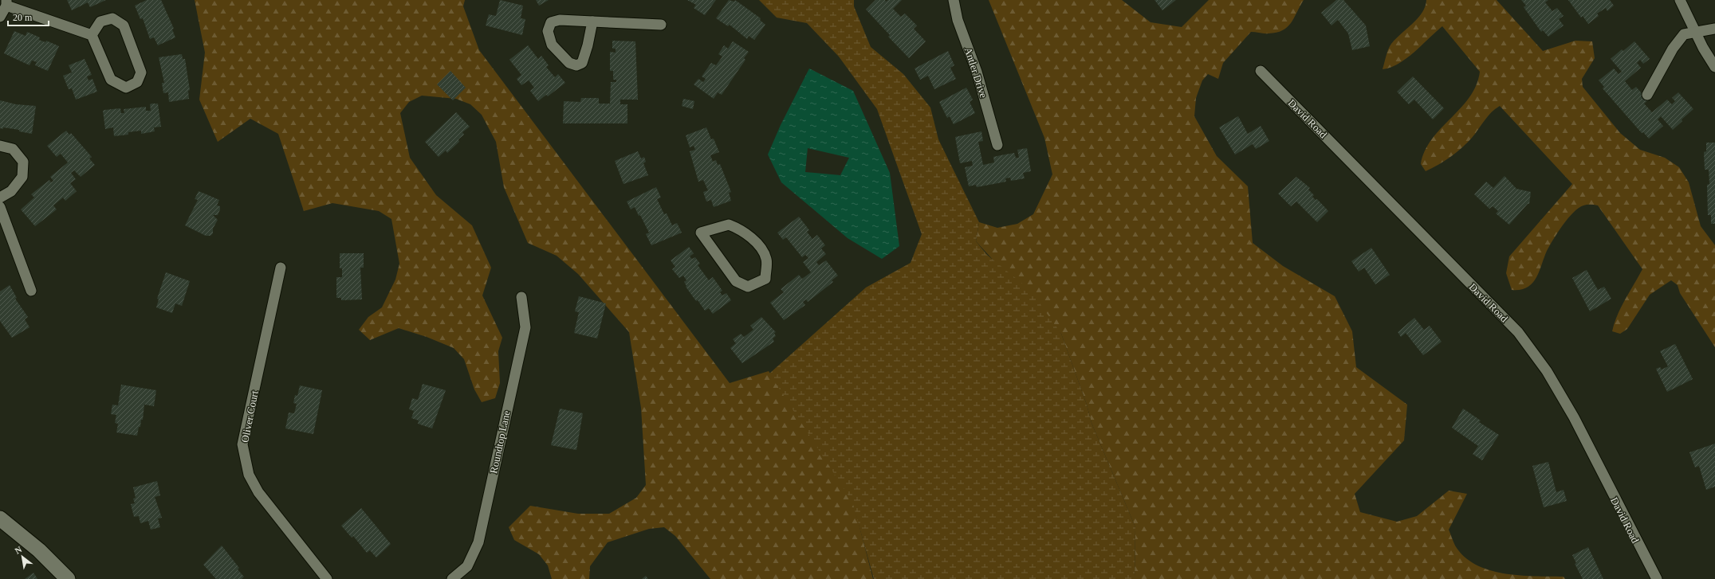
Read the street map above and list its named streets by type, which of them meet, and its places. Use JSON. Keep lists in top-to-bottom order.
{
  "streets": {
    "street": [
      "Antler Drive",
      "David Road",
      "Oliver Court",
      "Roundtop Lane"
    ]
  },
  "scale_bar": "20 m",
  "north": "top left"
}
